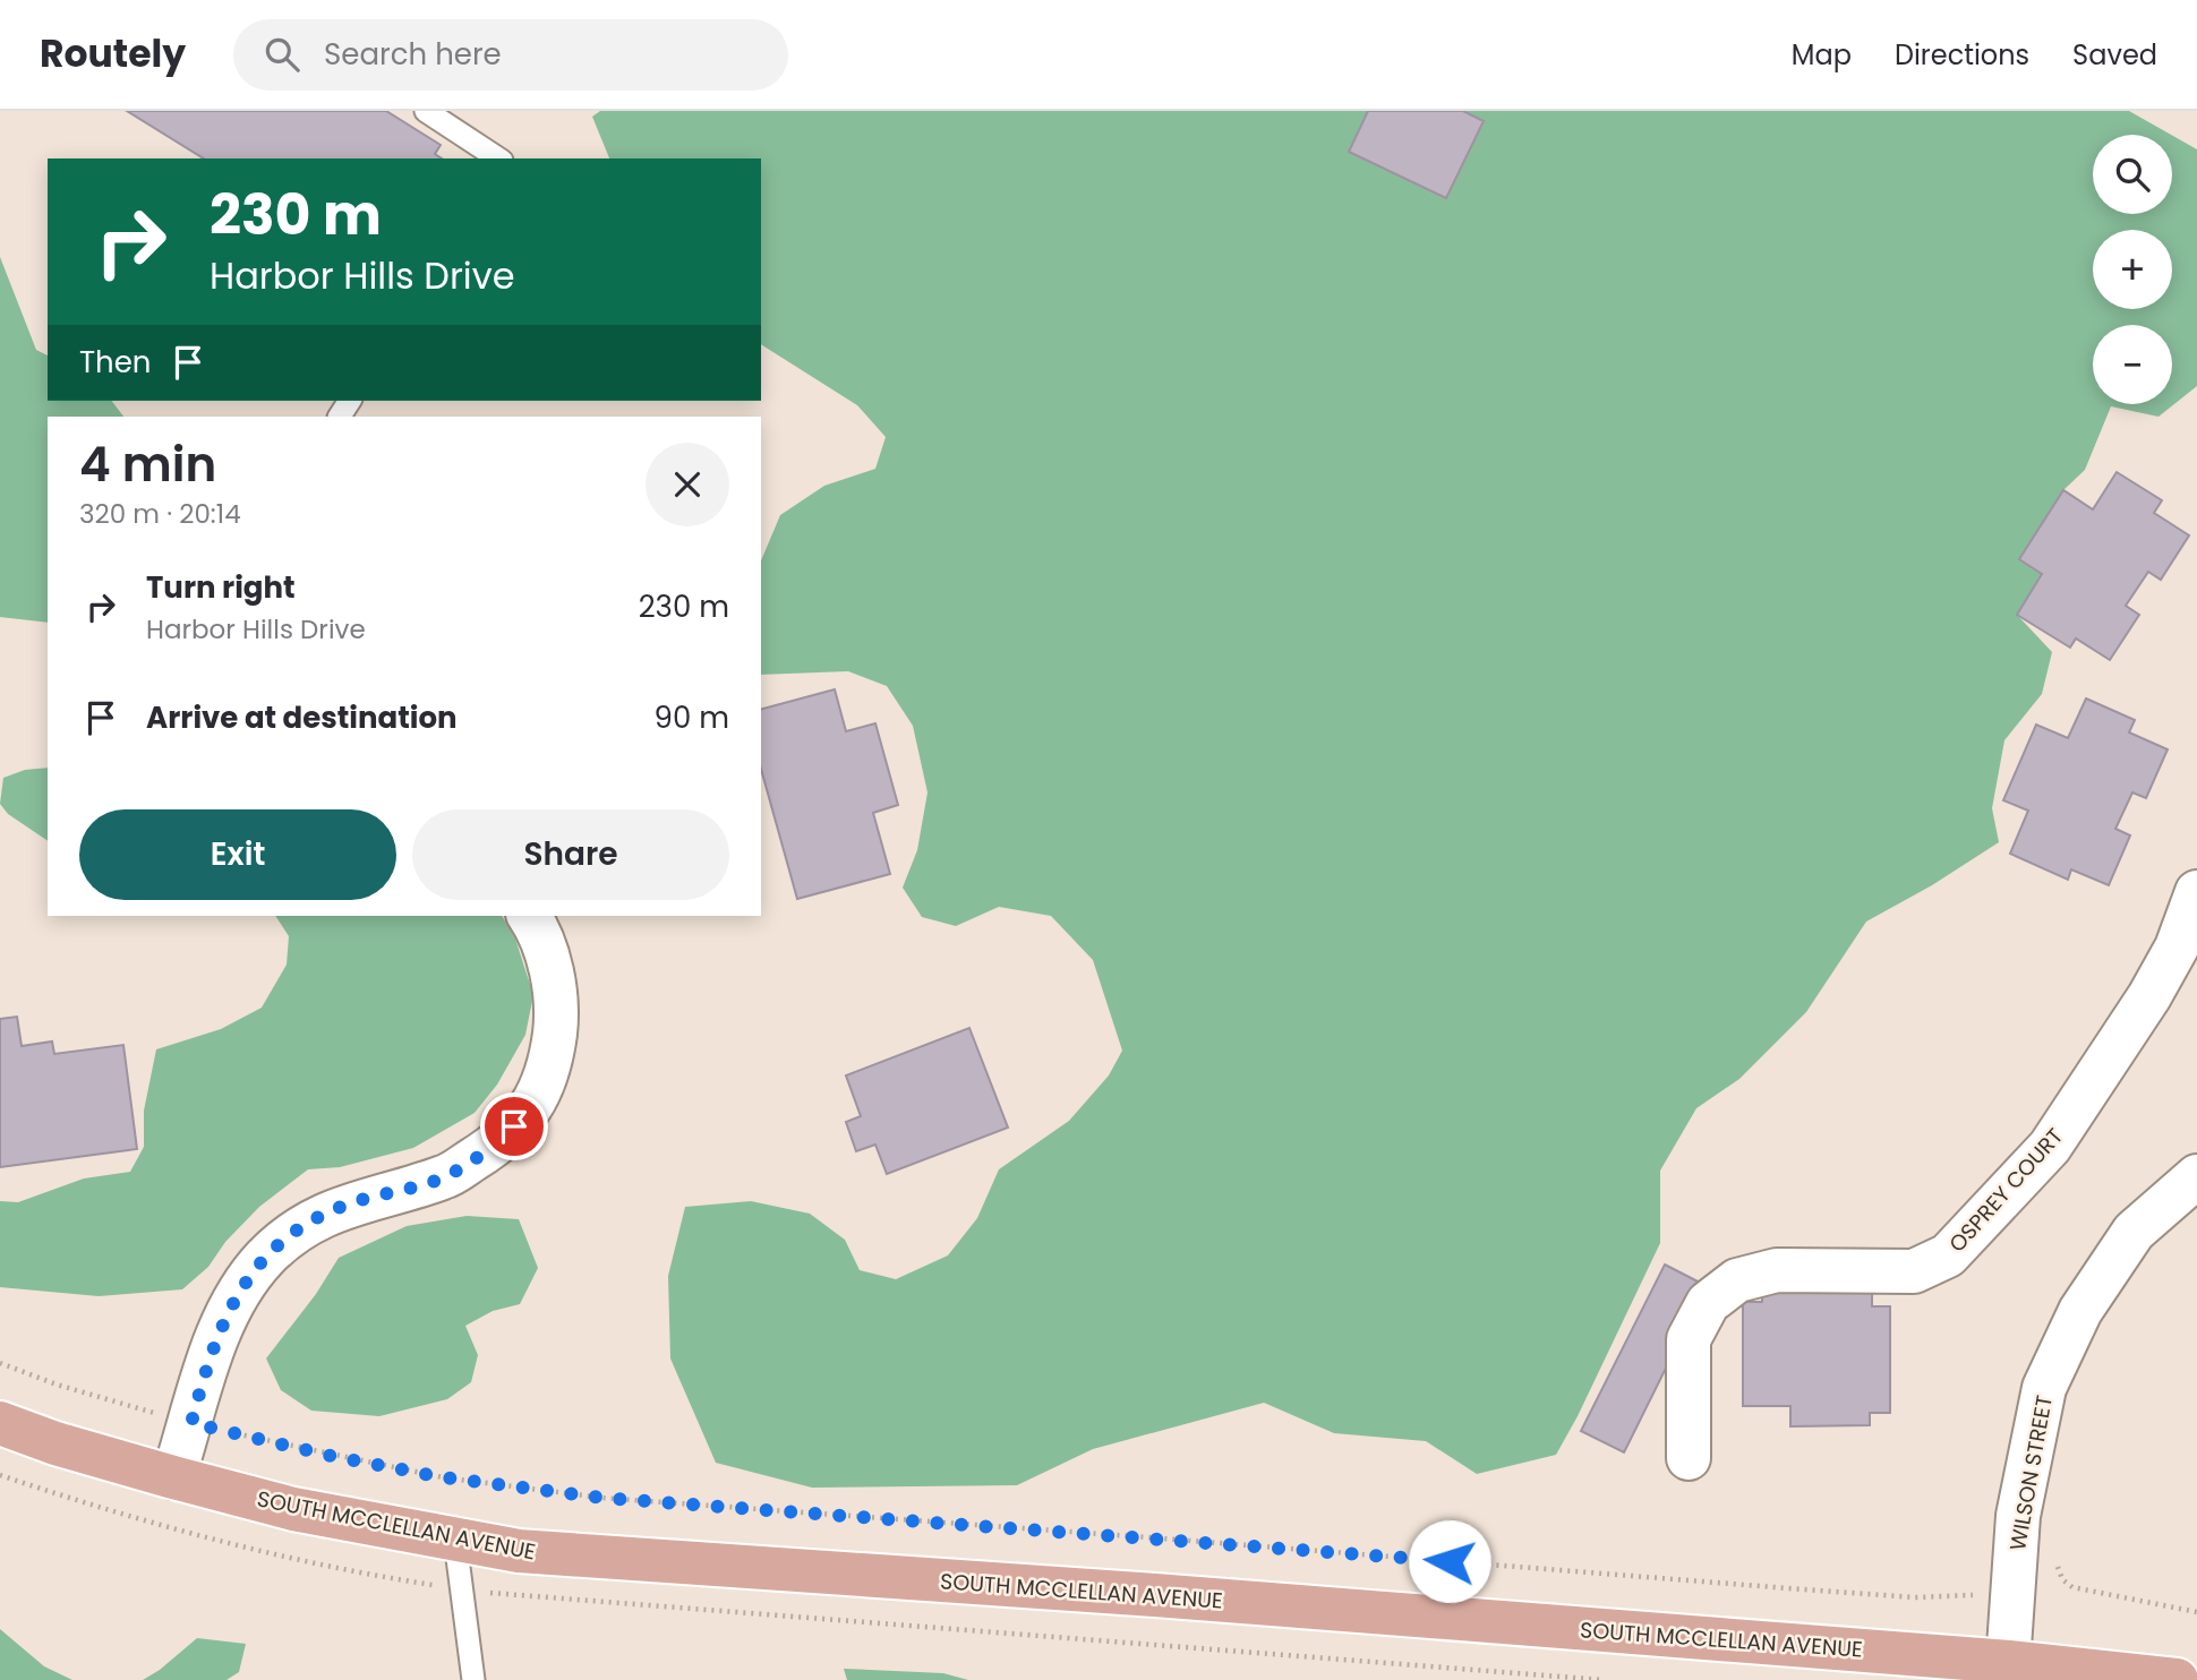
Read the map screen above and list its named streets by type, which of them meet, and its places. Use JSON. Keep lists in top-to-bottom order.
{
  "streets": {
    "main road": ["SOUTH MCCLELLAN AVENUE"],
    "street": ["OSPREY COURT", "WILSON STREET"]
  },
  "crossings": [
    ["WILSON STREET", "SOUTH MCCLELLAN AVENUE"]
  ],
  "page": {
    "header": "Routely",
    "search": "Search here",
    "nav": ["Map", "Directions", "Saved"],
    "map_buttons": ["+", "−"],
    "turn": ["230 m", "Harbor Hills Drive"],
    "then": "Then",
    "heading": ["4 min", "320 m · 20:14"],
    "list": [
      {
        "name": "Turn right",
        "note": "Harbor Hills Drive",
        "value": "230 m"
      },
      {
        "name": "Arrive at destination",
        "value": "90 m"
      }
    ],
    "buttons": ["Exit", "Share"]
  }
}
